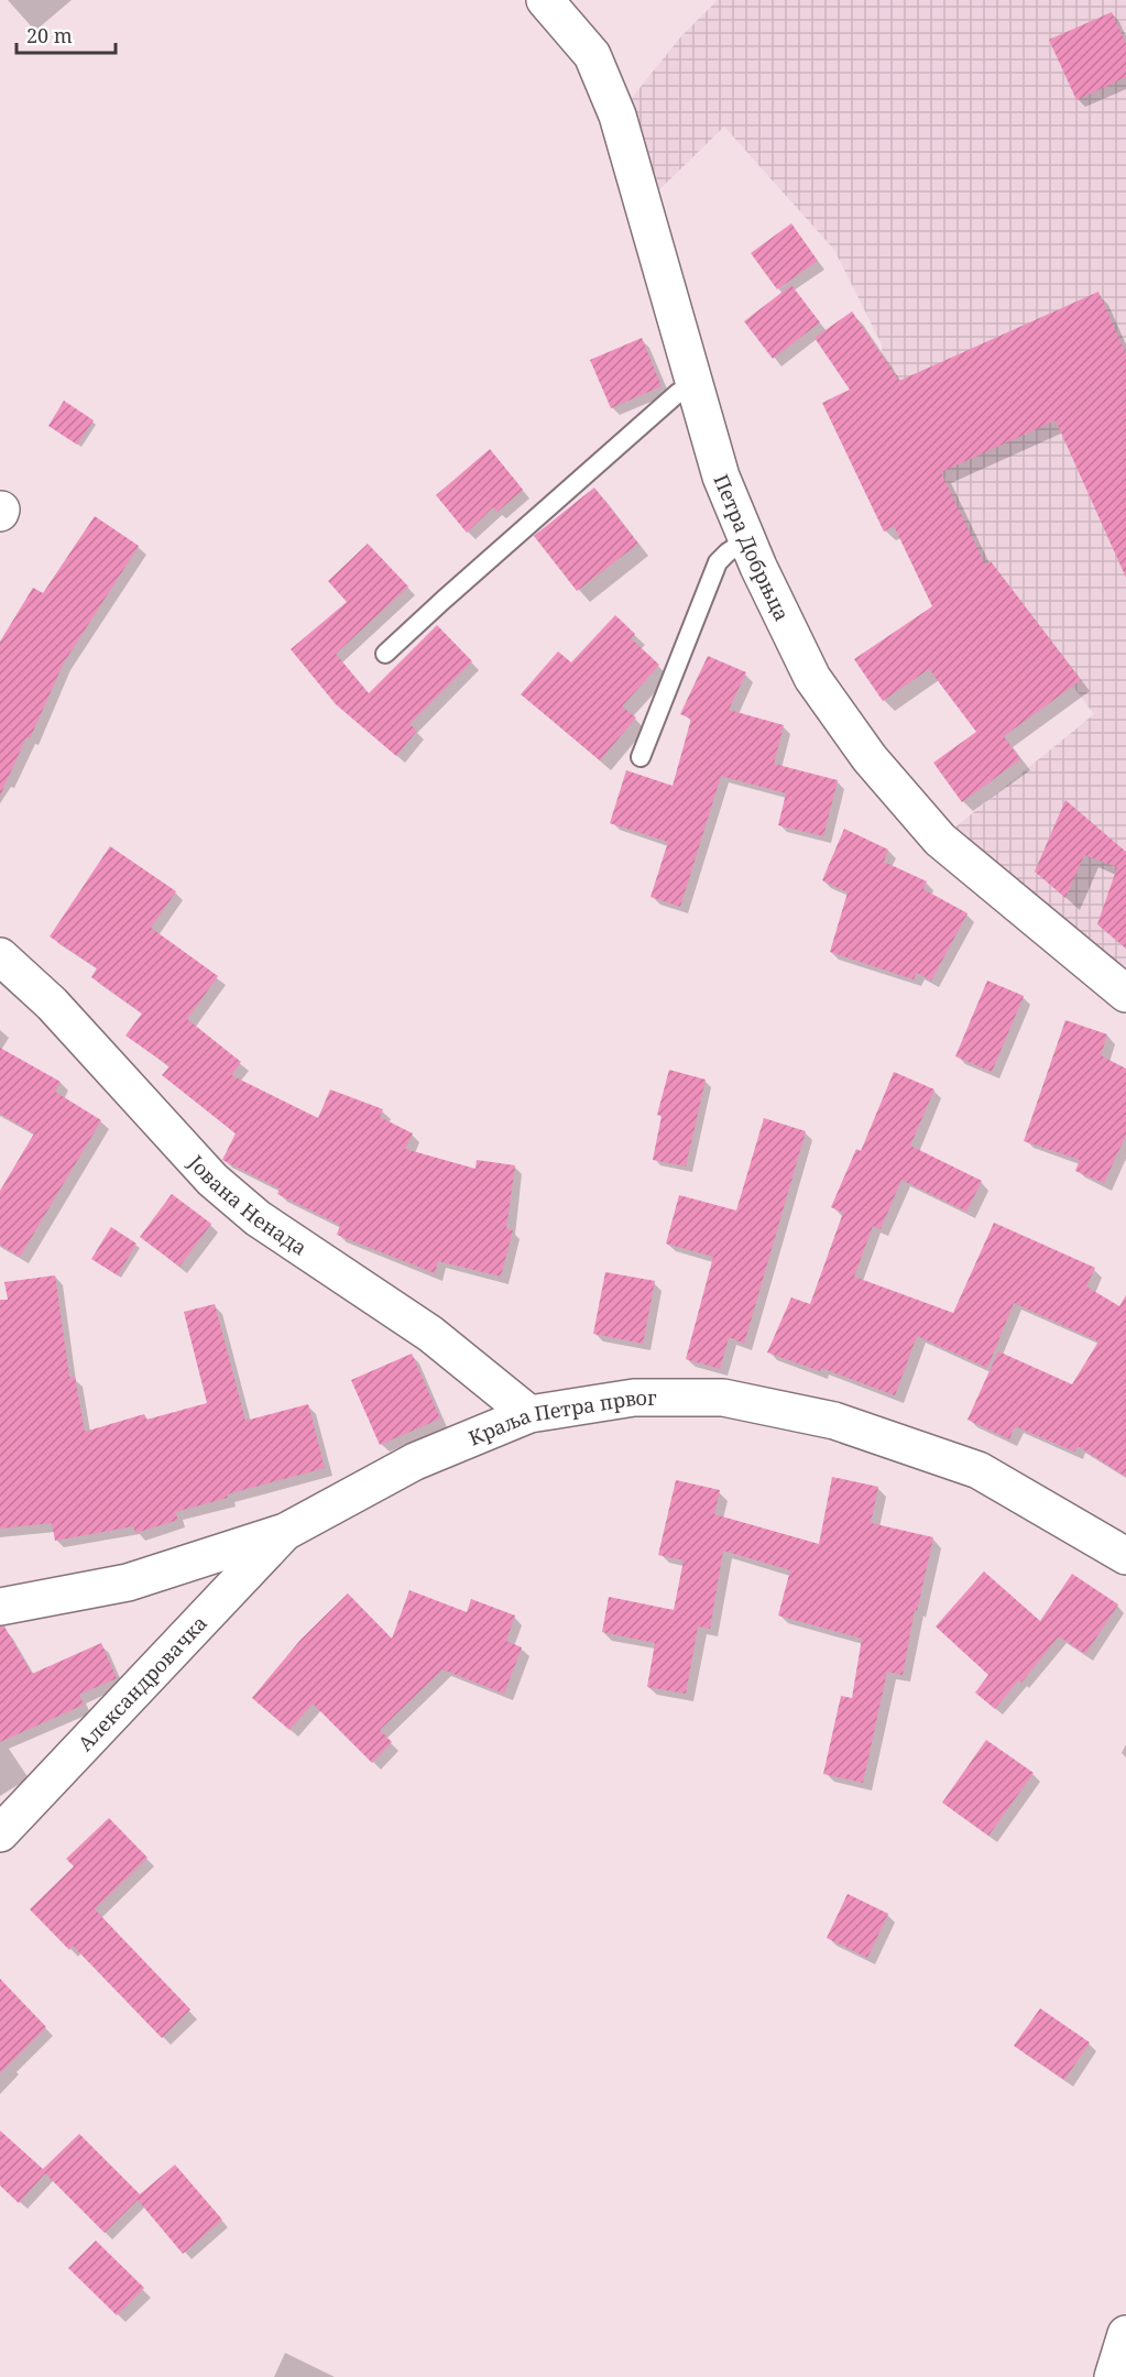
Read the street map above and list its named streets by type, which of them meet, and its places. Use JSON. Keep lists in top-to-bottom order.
{
  "streets": {
    "street": [
      "Петра Добрњца",
      "Јована Ненада",
      "Краља Петра првог",
      "Александровачка"
    ]
  },
  "crossings": [
    ["Јована Ненада", "Краља Петра првог"],
    ["Краља Петра првог", "Александровачка"]
  ],
  "scale_bar": "20 m"
}
